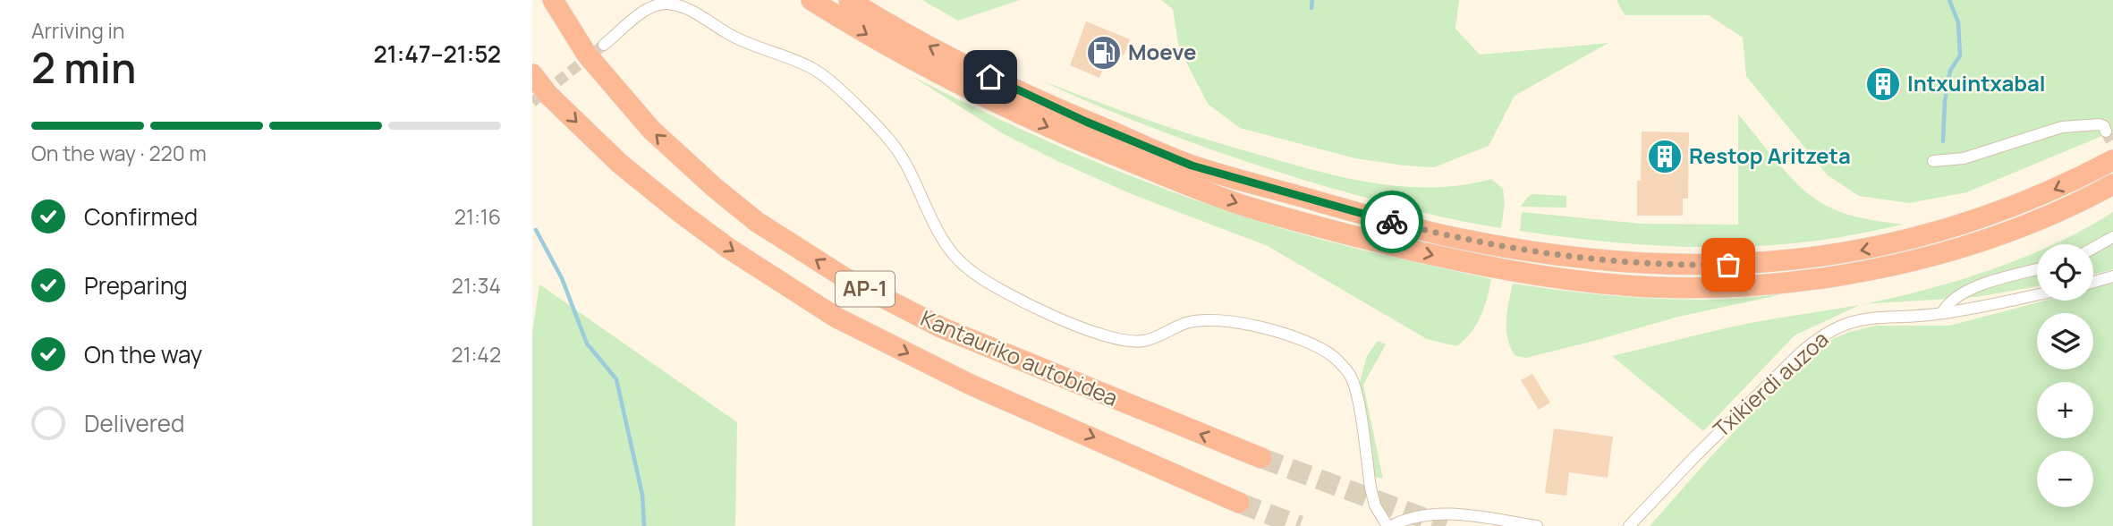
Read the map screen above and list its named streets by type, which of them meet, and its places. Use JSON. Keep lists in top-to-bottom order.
{
  "streets": {
    "highway": ["AP-1", "Kantauriko autobidea"],
    "street": ["Txikierdi auzoa"]
  },
  "places": {
    "fuel station": ["Moeve"],
    "building": ["Intxuintxabal", "Restop Aritzeta"]
  },
  "page": {
    "heading": ["2 min", "Arriving in", "21:47–21:52"],
    "bar": "On the way · 220 m",
    "list": [
      ["Confirmed", "21:16"],
      ["Preparing", "21:34"],
      ["On the way", "21:42"],
      "Delivered"
    ],
    "map_buttons": ["+", "−"]
  }
}
